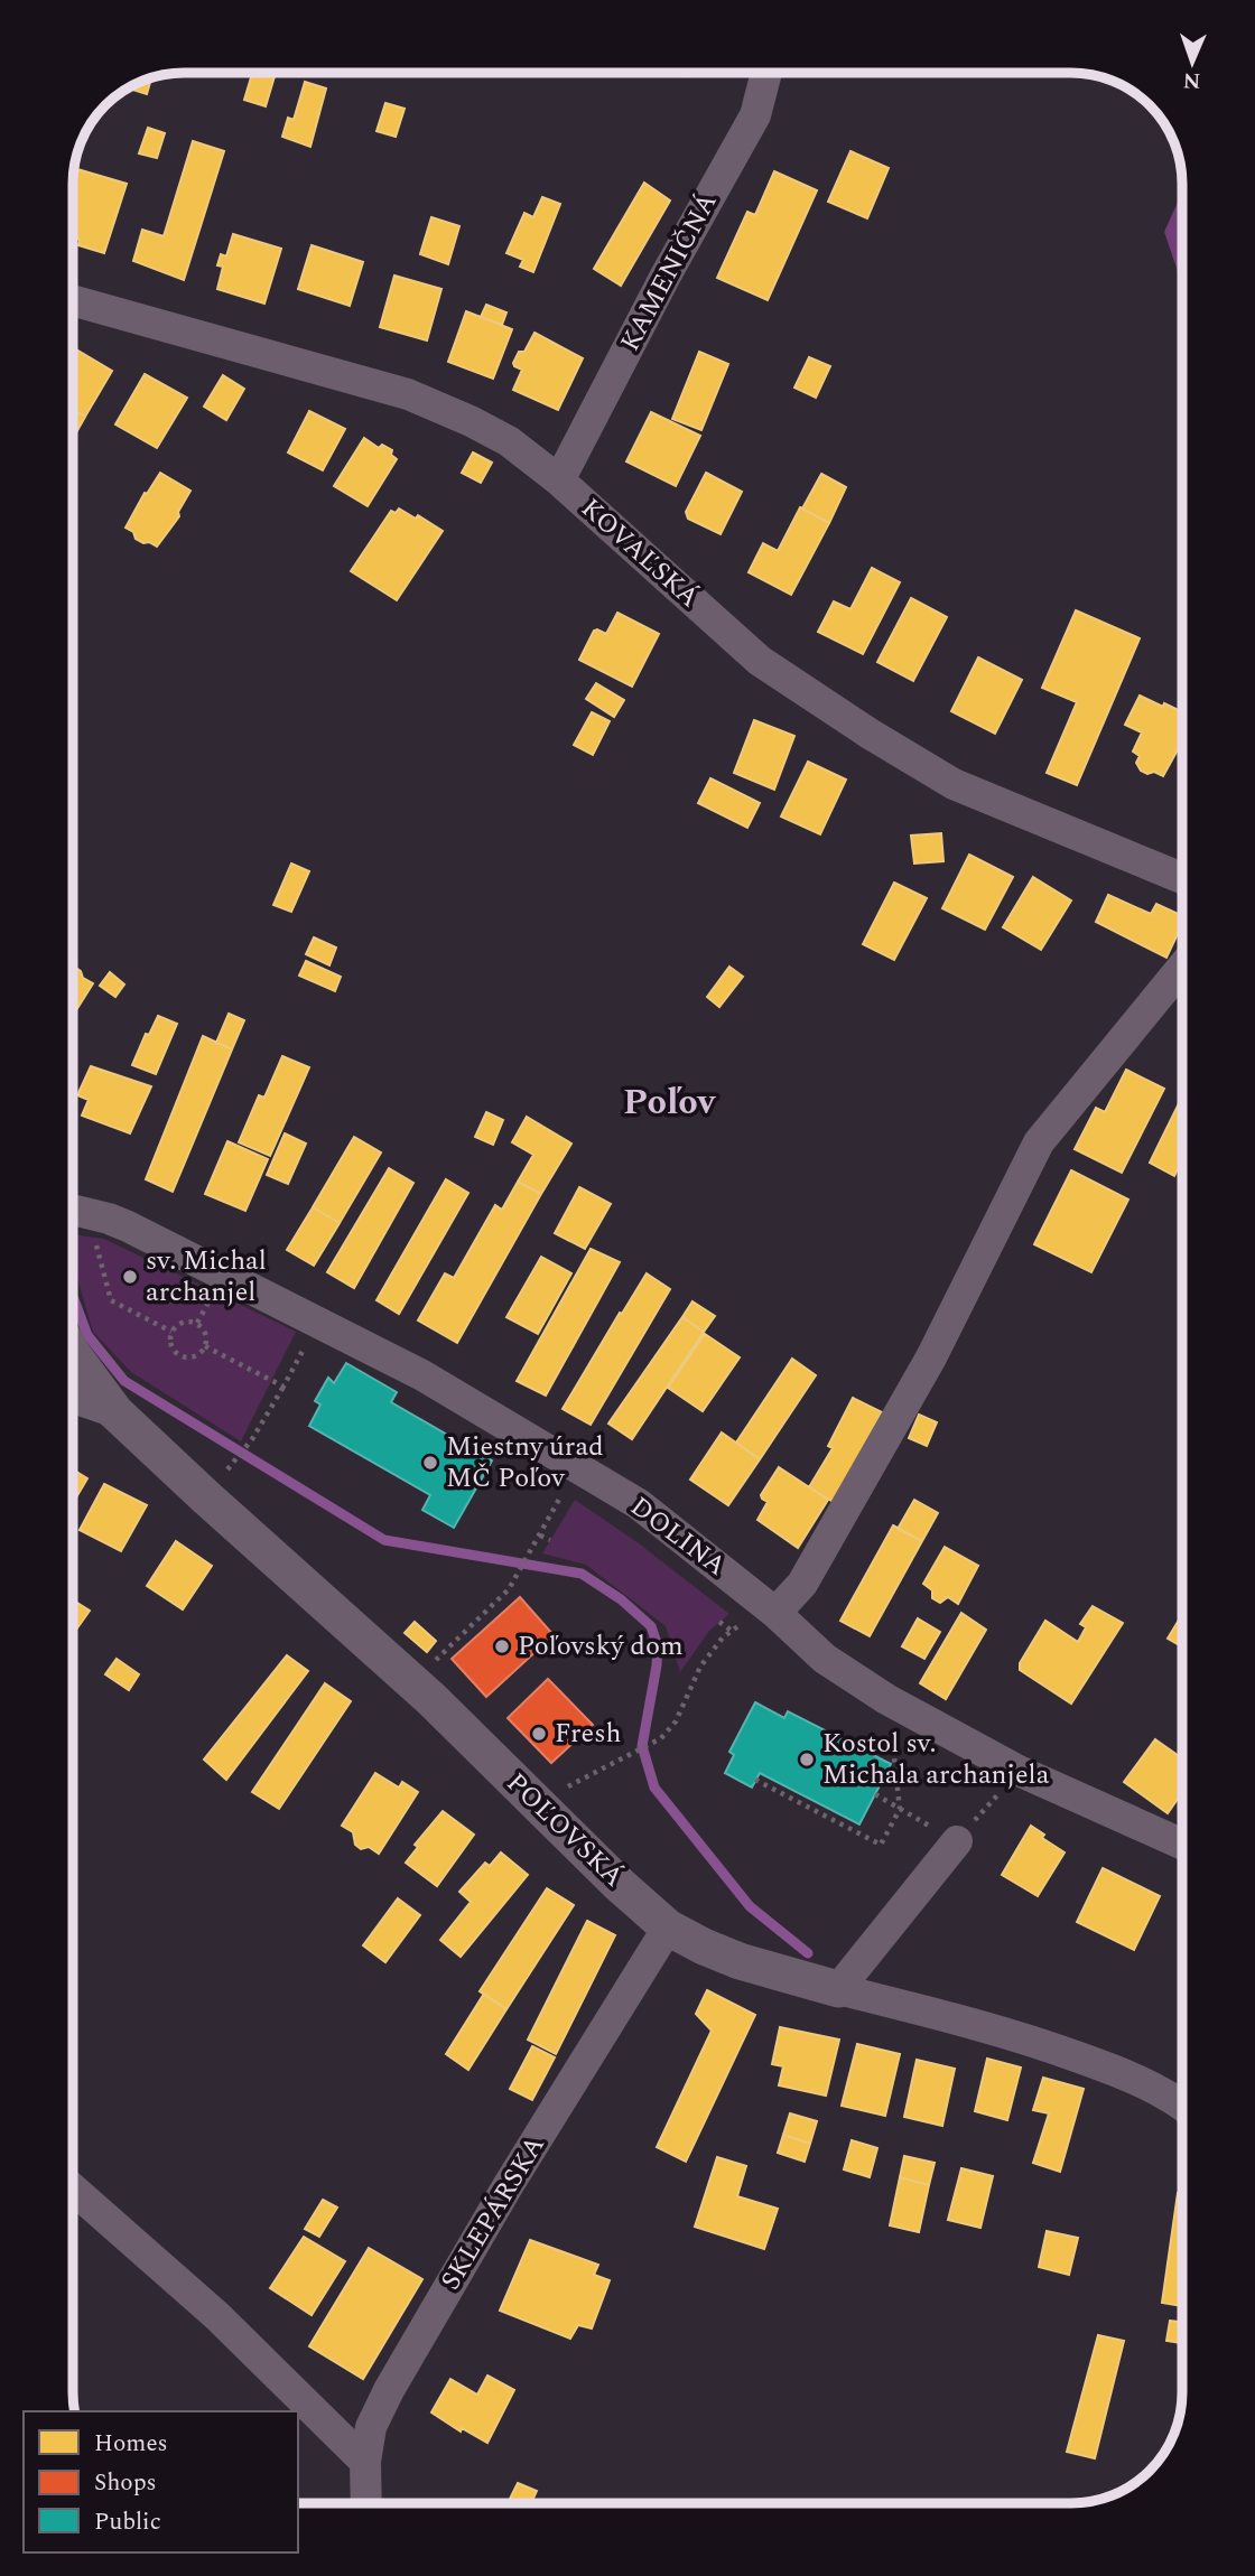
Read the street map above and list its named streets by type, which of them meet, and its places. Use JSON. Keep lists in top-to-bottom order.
{
  "streets": {
    "street": [
      "KAMENIČNÁ",
      "KOVAĽSKÁ",
      "DOLINA",
      "POĽOVSKÁ",
      "SKLEPÁRSKA"
    ]
  },
  "crossings": [
    ["KAMENIČNÁ", "KOVAĽSKÁ"],
    ["POĽOVSKÁ", "SKLEPÁRSKA"]
  ],
  "districts": ["Poľov"],
  "places": [
    "sv. Michal archanjel",
    "Miestny úrad MČ Poľov",
    "Poľovský dom",
    "Fresh",
    "Kostol sv. Michala archanjela"
  ],
  "legend": ["Homes", "Shops", "Public"],
  "north": "bottom"
}
